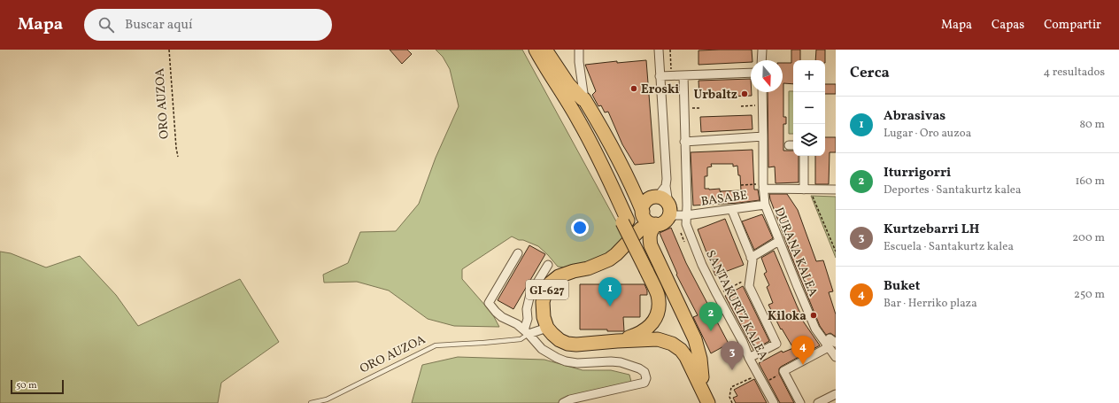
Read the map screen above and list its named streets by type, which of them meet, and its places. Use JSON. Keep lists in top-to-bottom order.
{
  "streets": {
    "main road": ["GI-627"],
    "street": [
      "ORO AUZOA",
      "BASABE",
      "DURANA KALEA",
      "SANTAKURTZ KALEA"
    ]
  },
  "crossings": [
    ["ORO AUZOA", "GI-627"],
    ["BASABE", "DURANA KALEA"],
    ["BASABE", "GI-627"],
    ["BASABE", "SANTAKURTZ KALEA"]
  ],
  "places": ["Eroski", "Urbaltz", "Kiloka"],
  "scale_bar": "50 m",
  "north": "bottom",
  "page": {
    "header": "Mapa",
    "search": "Buscar aquí",
    "nav": ["Mapa", "Capas", "Compartir"],
    "heading": ["Cerca", "4 resultados"],
    "map_buttons": ["+", "−"],
    "list": [
      {
        "mark": "1",
        "name": "Abrasivas",
        "note": "Lugar · Oro auzoa",
        "value": "80 m"
      },
      {
        "mark": "2",
        "name": "Iturrigorri",
        "note": "Deportes · Santakurtz kalea",
        "value": "160 m"
      },
      {
        "mark": "3",
        "name": "Kurtzebarri LH",
        "note": "Escuela · Santakurtz kalea",
        "value": "200 m"
      },
      {
        "mark": "4",
        "name": "Buket",
        "note": "Bar · Herriko plaza",
        "value": "250 m"
      }
    ],
    "pins": [
      "1",
      "2",
      "4",
      "3"
    ],
    "scale": "50 m"
  }
}
